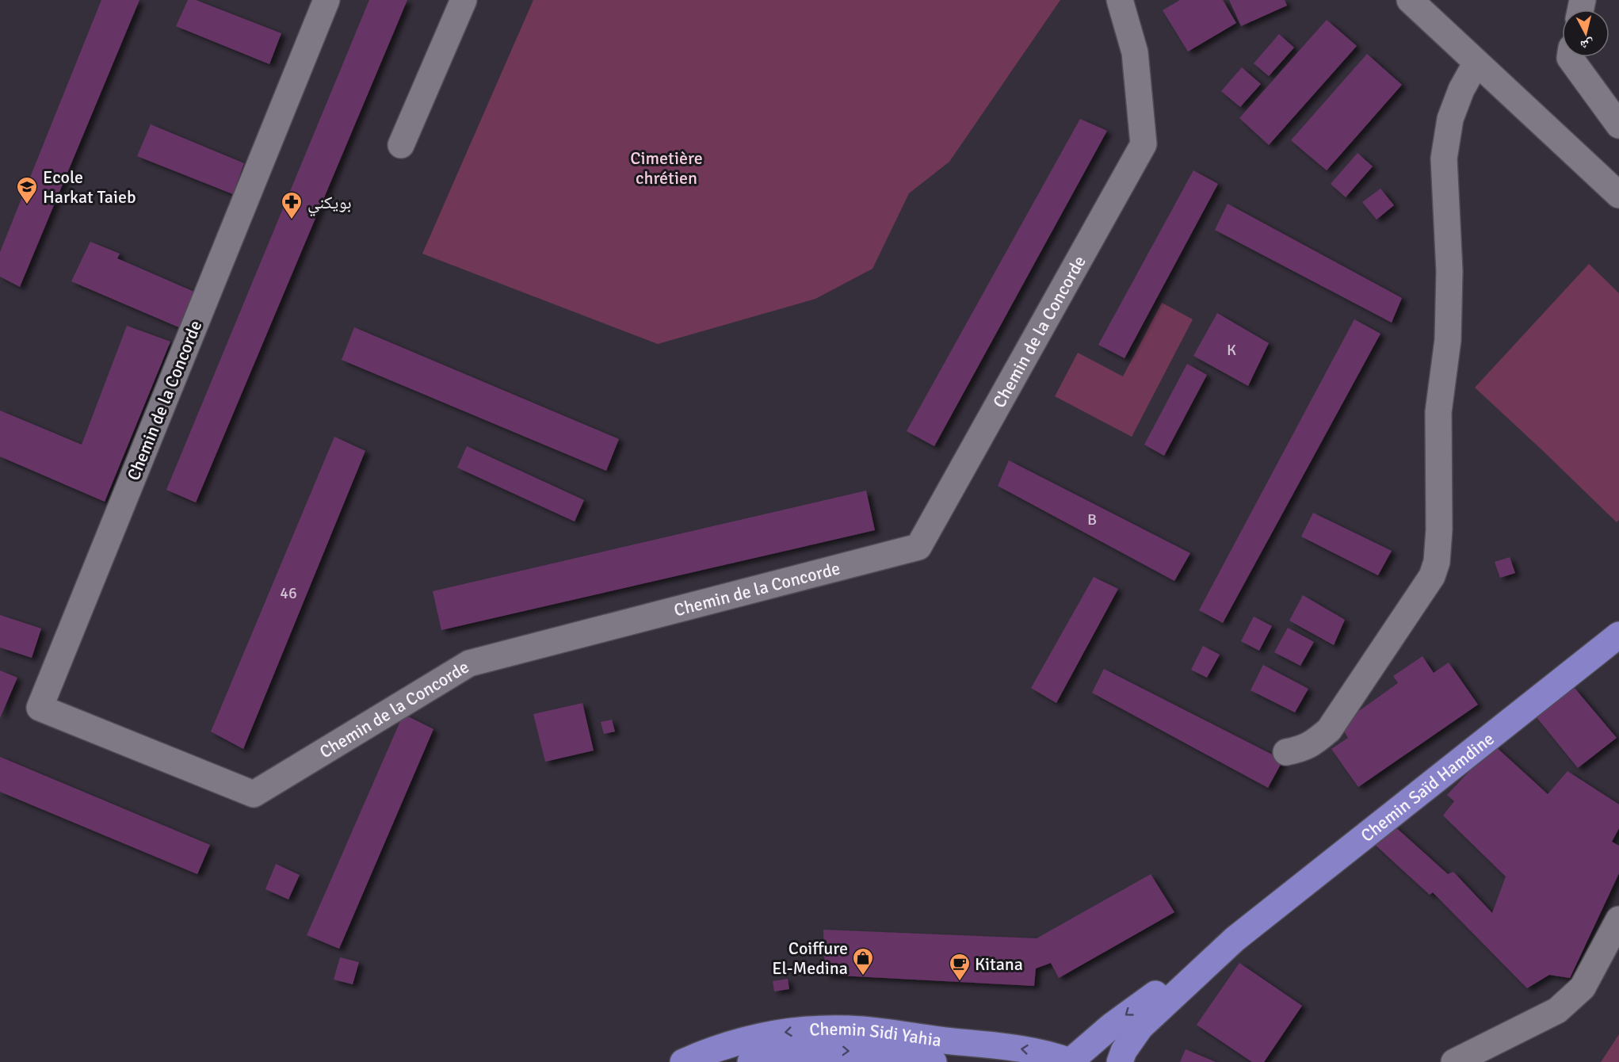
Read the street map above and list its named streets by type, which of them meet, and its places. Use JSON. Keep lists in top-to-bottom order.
{
  "streets": {
    "main road": ["Chemin Saïd Hamdine", "Chemin Sidi Yahia"],
    "street": ["Chemin de la Concorde"]
  },
  "parks": ["Cimetière chrétien"],
  "places": {
    "school or university": ["Ecole Harkat Taieb"],
    "pharmacy": ["بويكني"],
    "shop": ["Coiffure El-Medina"],
    "cafe": ["Kitana"]
  },
  "house_numbers": ["K", "B", "46"],
  "north": "bottom"
}
